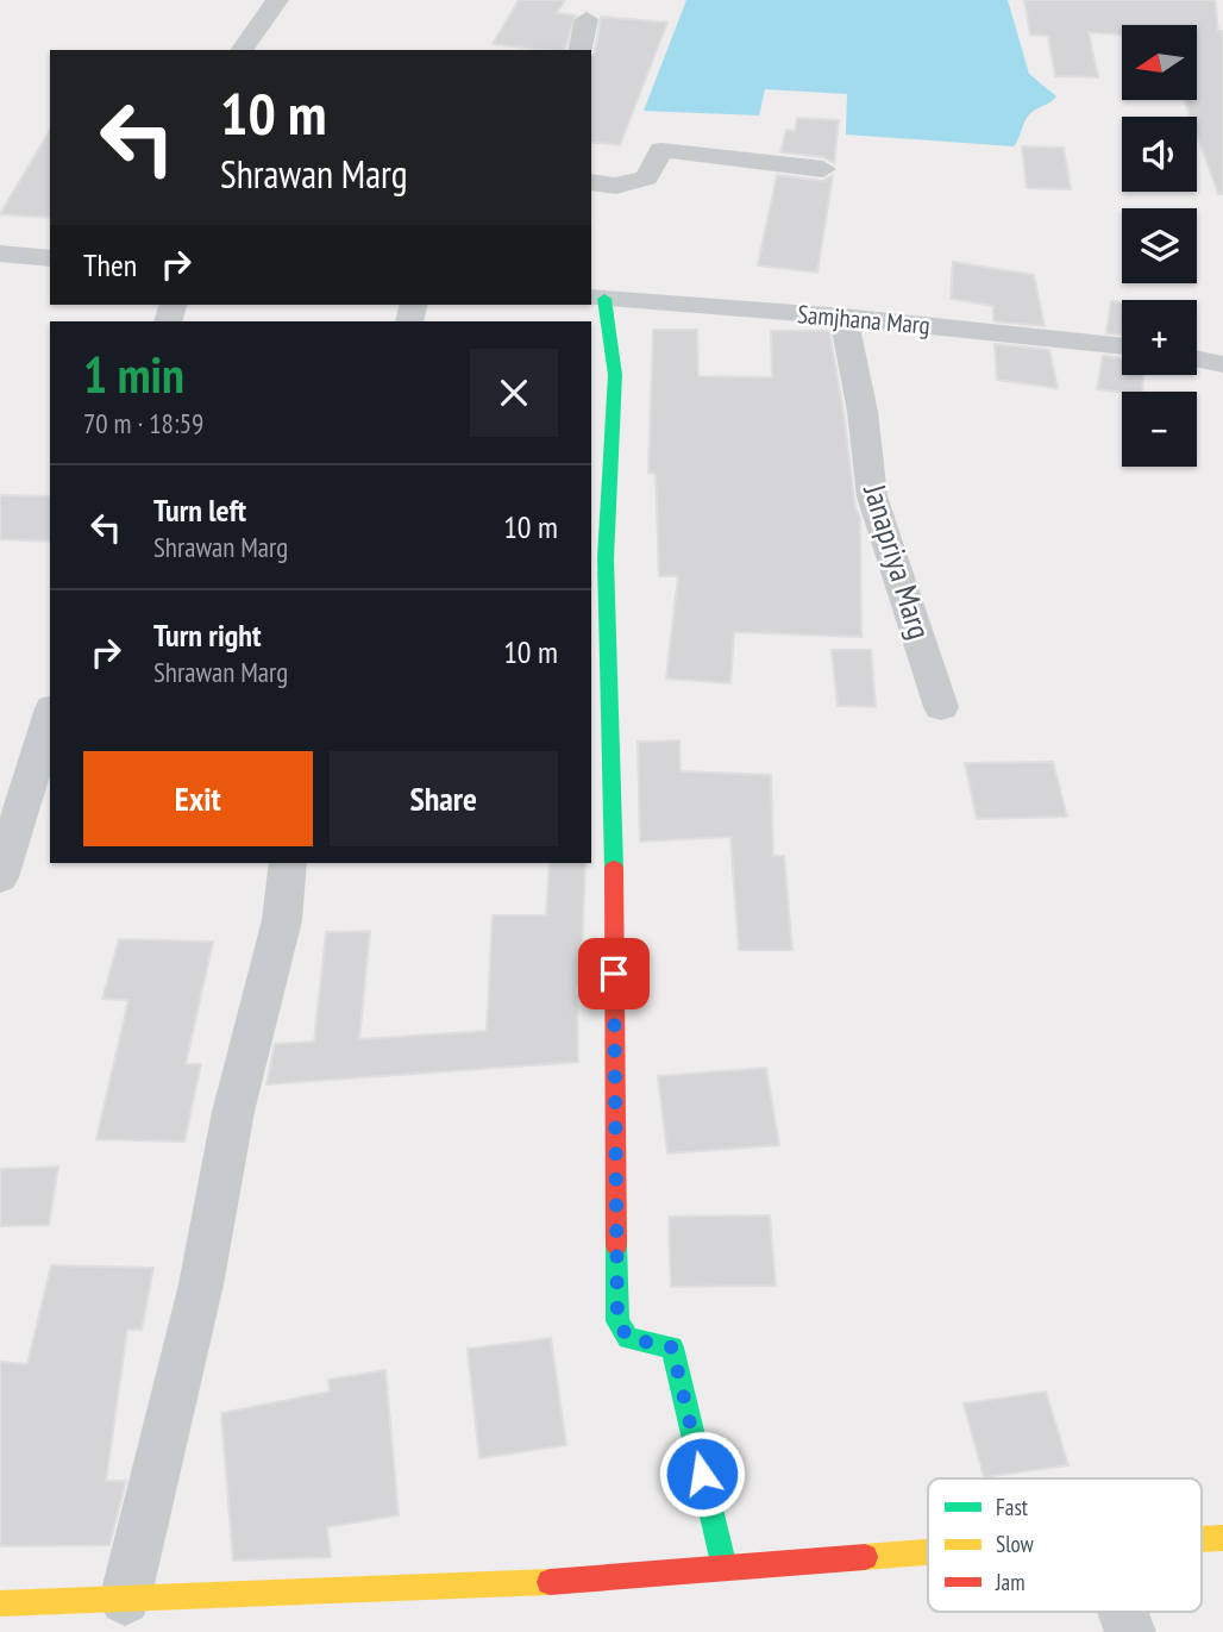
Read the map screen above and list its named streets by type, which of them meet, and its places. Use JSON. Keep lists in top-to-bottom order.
{
  "streets": {
    "street": ["Samjhana Marg", "Janapriya Marg"]
  },
  "crossings": [
    ["Samjhana Marg", "Janapriya Marg"]
  ],
  "legend": ["Fast", "Slow", "Jam"],
  "north": "left",
  "page": {
    "map_buttons": ["+", "−"],
    "turn": ["10 m", "Shrawan Marg"],
    "then": "Then",
    "heading": ["1 min", "70 m · 18:59"],
    "list": [
      {
        "name": "Turn left",
        "note": "Shrawan Marg",
        "value": "10 m"
      },
      {
        "name": "Turn right",
        "note": "Shrawan Marg",
        "value": "10 m"
      }
    ],
    "buttons": ["Exit", "Share"]
  }
}
